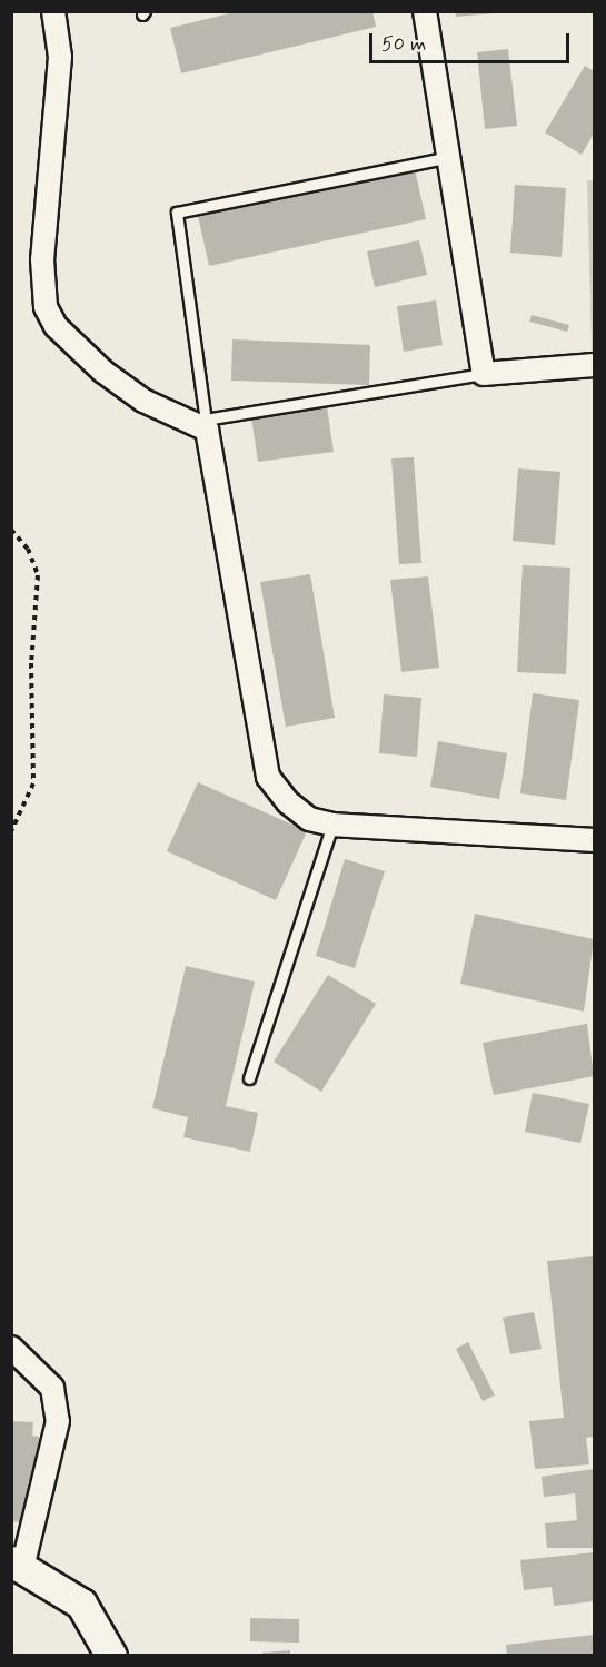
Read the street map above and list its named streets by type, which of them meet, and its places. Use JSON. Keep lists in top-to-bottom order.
{
  "scale_bar": "50 m"
}
